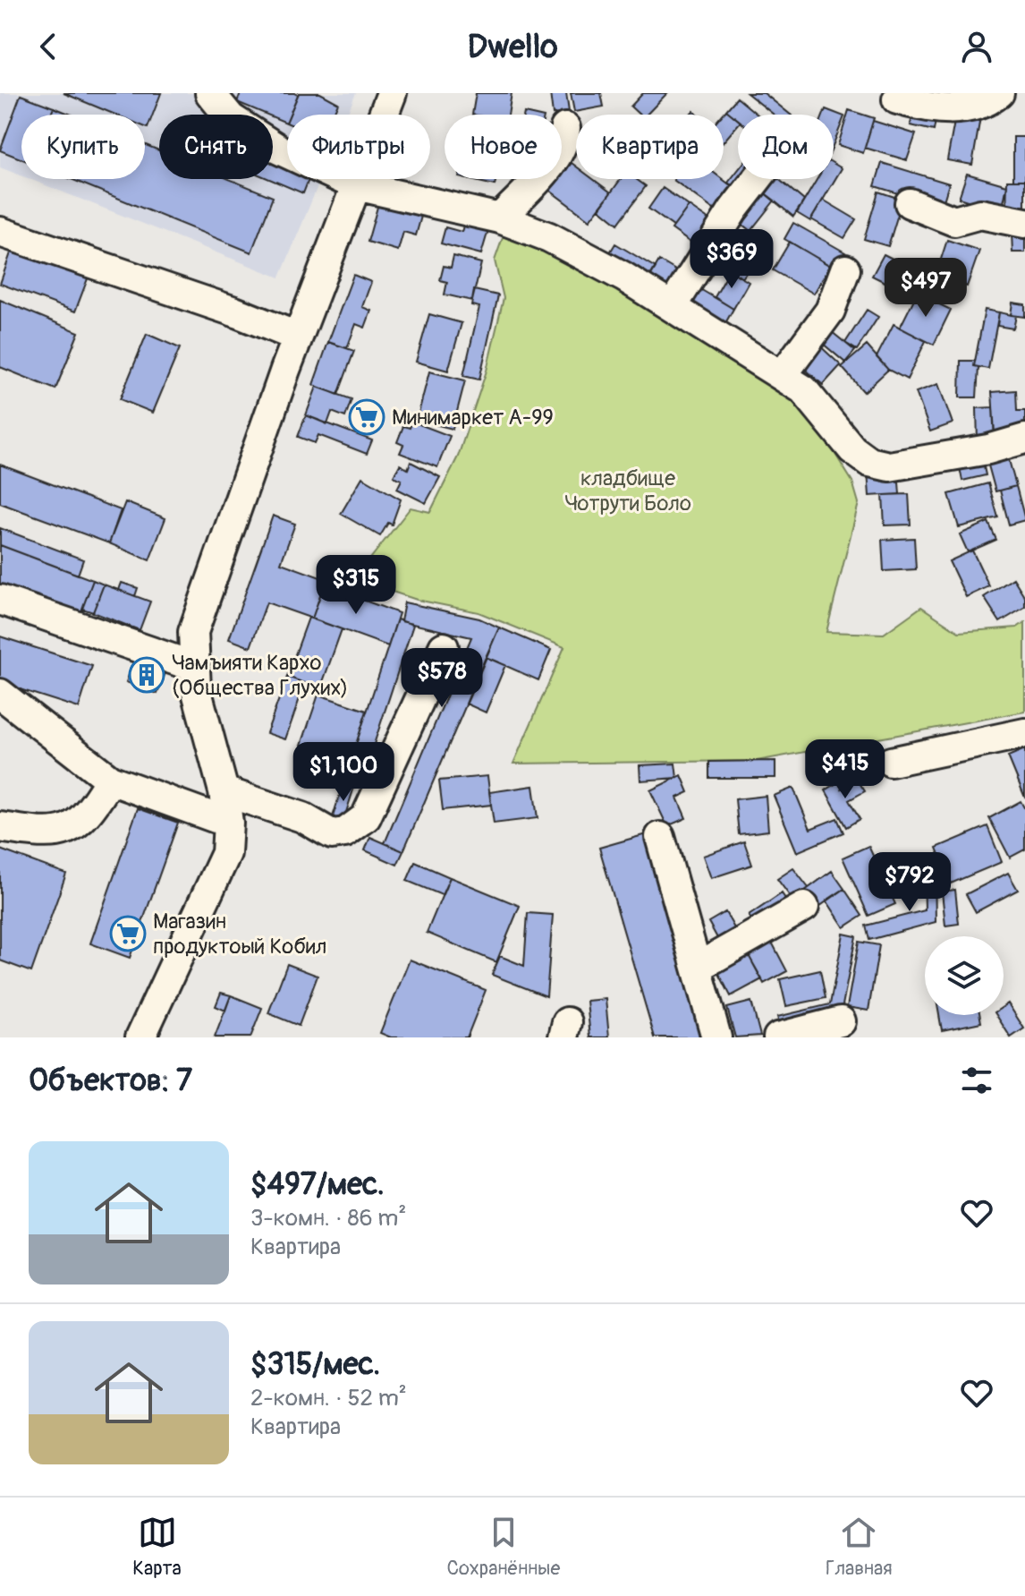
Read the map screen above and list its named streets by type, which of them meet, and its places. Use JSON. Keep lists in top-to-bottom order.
{
  "parks": ["кладбище Чотрути Боло"],
  "places": {
    "supermarket": ["Минимаркет А-99", "Магазин продуктоый Кобил"],
    "building": ["Чамъияти Кархо (Общества Глухих)"]
  },
  "page": {
    "header": "Dwello",
    "chip": [
      "Купить",
      "Снять",
      "Фильтры",
      "Новое",
      "Квартира",
      "Дом"
    ],
    "price": [
      "$369",
      "$497",
      "$315",
      "$578",
      "$415",
      "$1,100",
      "$792"
    ],
    "heading": "Объектов: 7",
    "list": [
      {
        "name": "$497/мес.",
        "note": "3-комн. · 86 m² · Квартира"
      },
      {
        "name": "$315/мес.",
        "note": "2-комн. · 52 m² · Квартира"
      }
    ],
    "tabs": ["Карта", "Сохранённые", "Главная"]
  }
}
